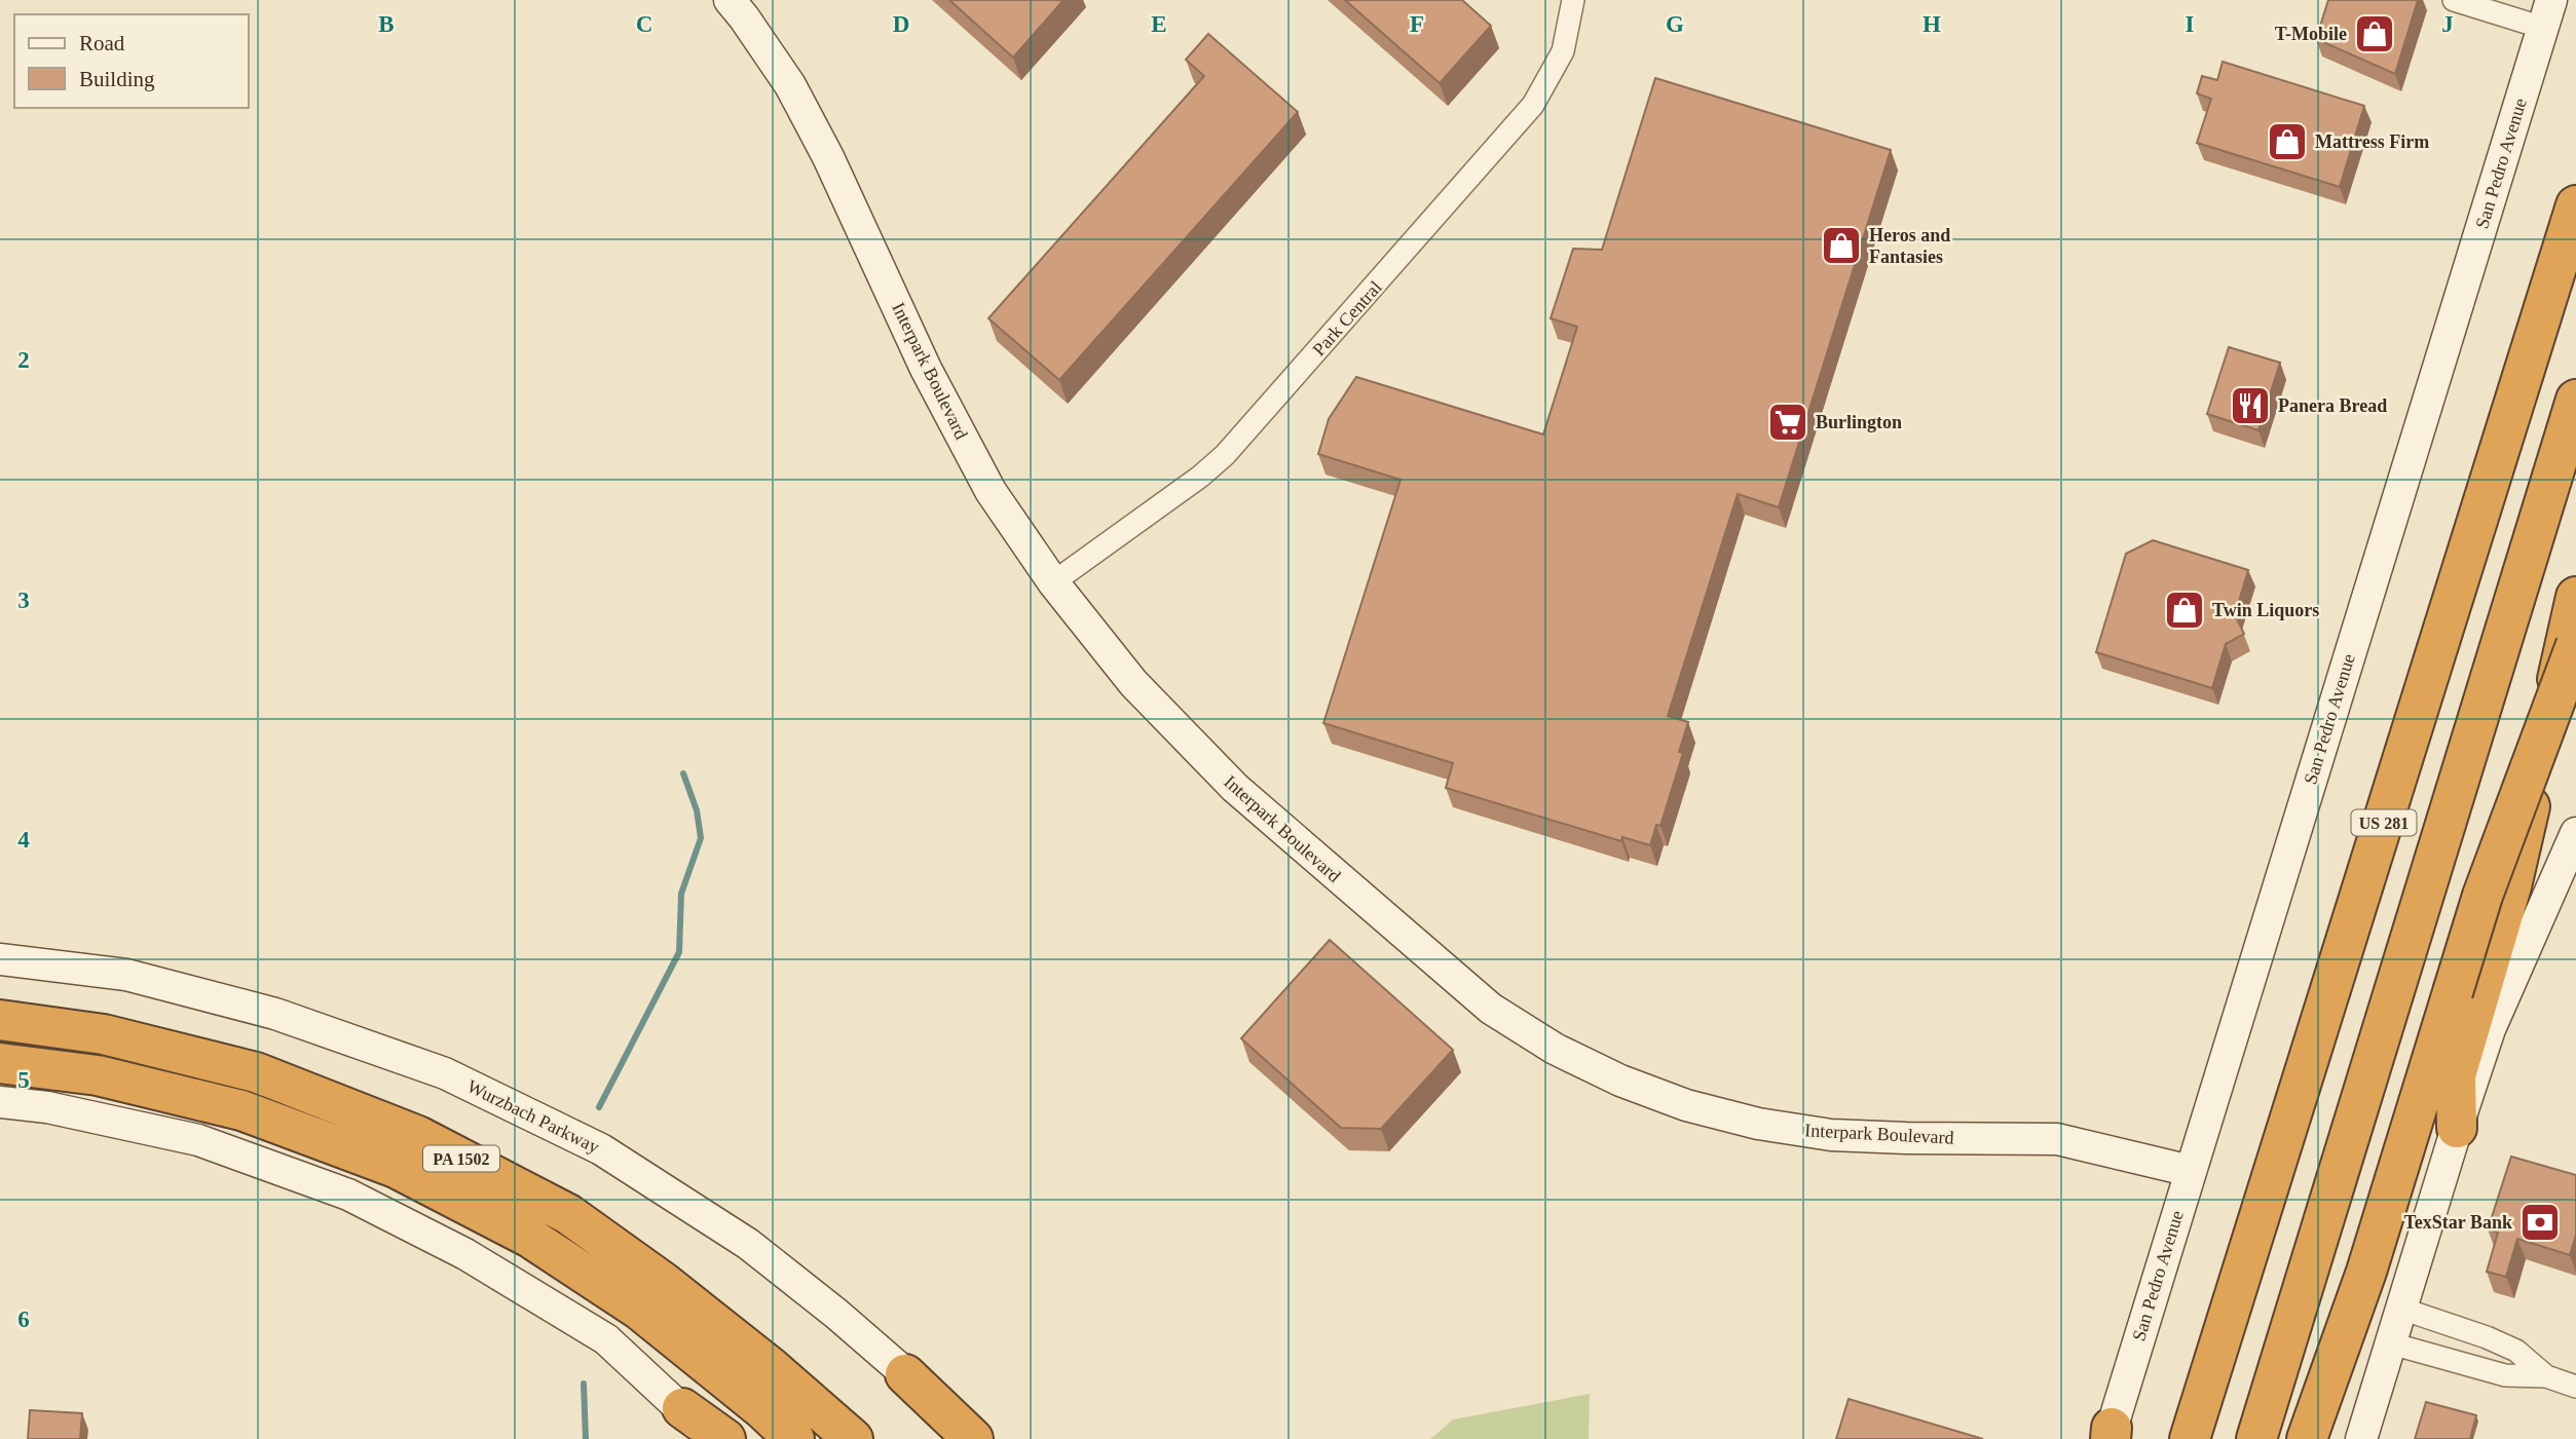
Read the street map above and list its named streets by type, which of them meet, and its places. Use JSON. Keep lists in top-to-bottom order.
{
  "streets": {
    "highway": ["US 281", "PA 1502"],
    "main road": ["San Pedro Avenue", "Interpark Boulevard", "Wurzbach Parkway"],
    "street": ["Park Central"]
  },
  "crossings": [
    ["San Pedro Avenue", "Interpark Boulevard"],
    ["Park Central", "Interpark Boulevard"]
  ],
  "places": {
    "shop": [
      "T-Mobile",
      "Mattress Firm",
      "Heros and Fantasies",
      "Twin Liquors"
    ],
    "restaurant": ["Panera Bread"],
    "supermarket": ["Burlington"],
    "bank": ["TexStar Bank"]
  },
  "legend": ["Road", "Building"],
  "grid": {
    "columns": [
      "B",
      "C",
      "D",
      "E",
      "F",
      "G",
      "H",
      "I",
      "J"
    ],
    "rows": [
      "2",
      "3",
      "4",
      "5",
      "6"
    ]
  }
}
